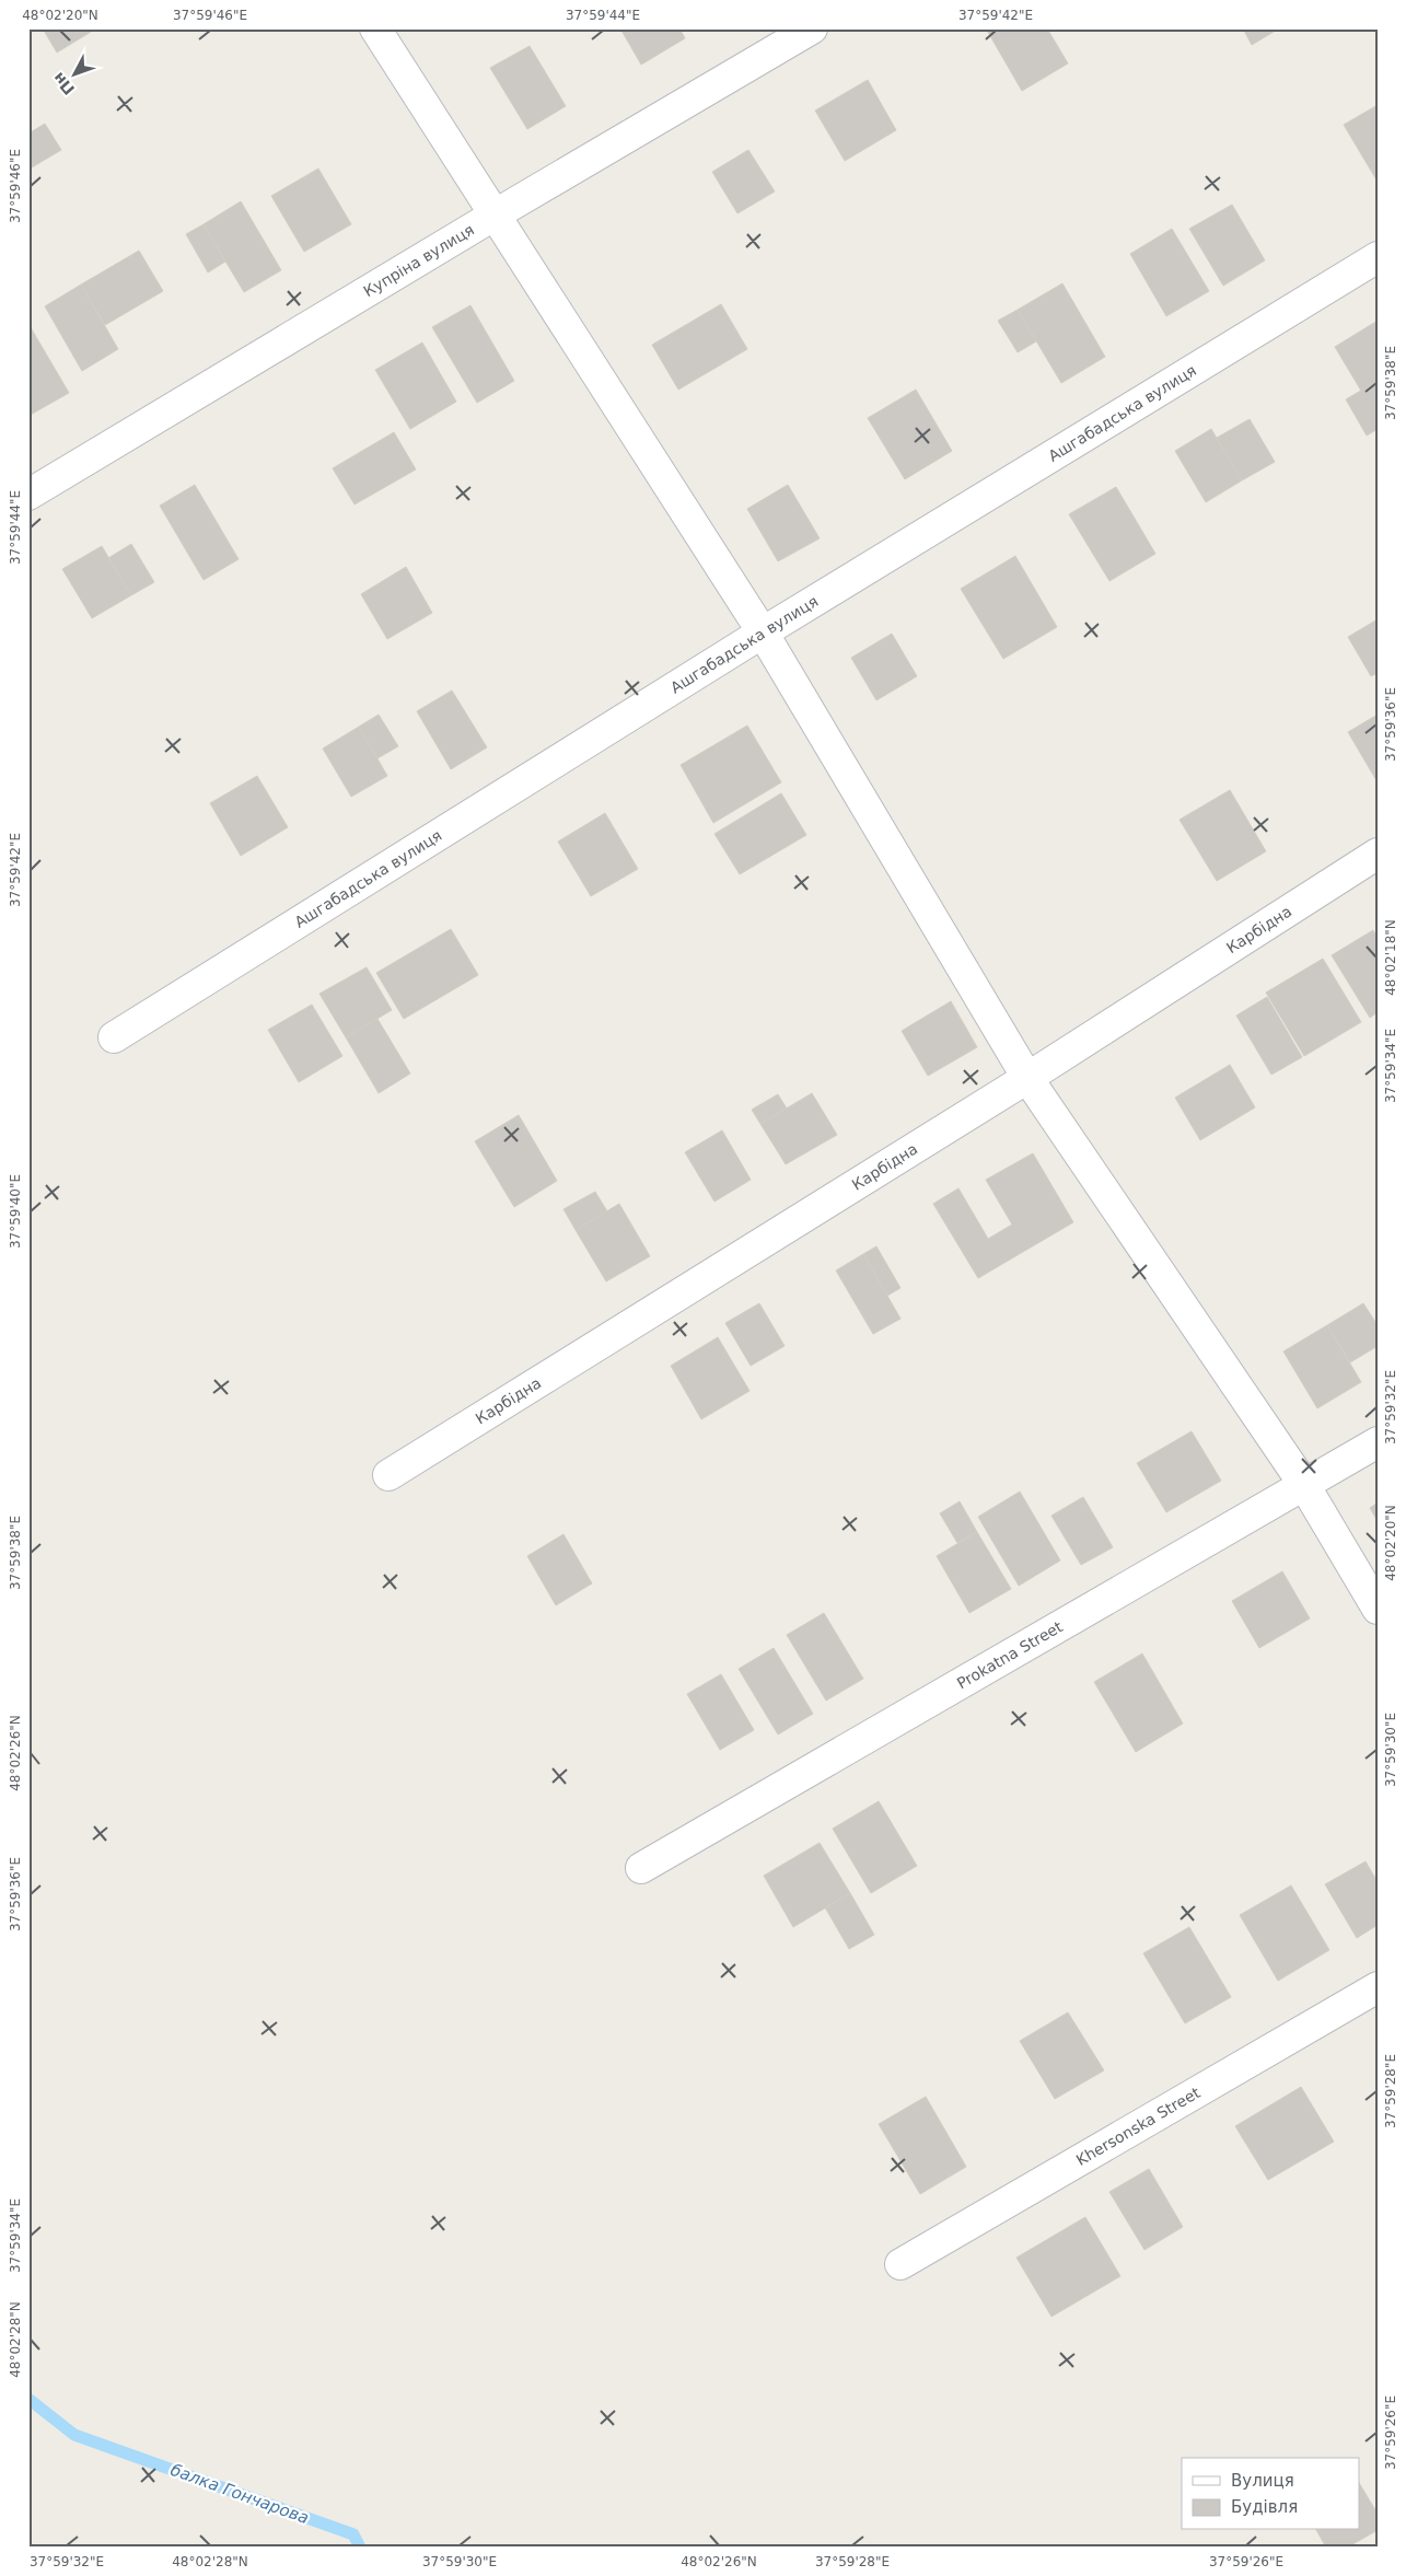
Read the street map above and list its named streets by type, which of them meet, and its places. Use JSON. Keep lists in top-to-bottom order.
{
  "streets": {
    "street": [
      "Купріна вулиця",
      "Ашгабадська вулиця",
      "Карбідна",
      "Prokatna Street",
      "Khersonska Street"
    ]
  },
  "water": ["балка Гончарова"],
  "legend": ["Вулиця", "Будівля"],
  "north": "bottom left",
  "coordinates": [
    "48°02'20\"N",
    "37°59'46\"E",
    "37°59'44\"E",
    "37°59'42\"E",
    "37°59'38\"E",
    "37°59'36\"E",
    "48°02'18\"N",
    "37°59'34\"E",
    "37°59'40\"E",
    "37°59'32\"E",
    "37°59'30\"E",
    "48°02'26\"N",
    "37°59'28\"E",
    "48°02'28\"N",
    "37°59'26\"E"
  ]
}
